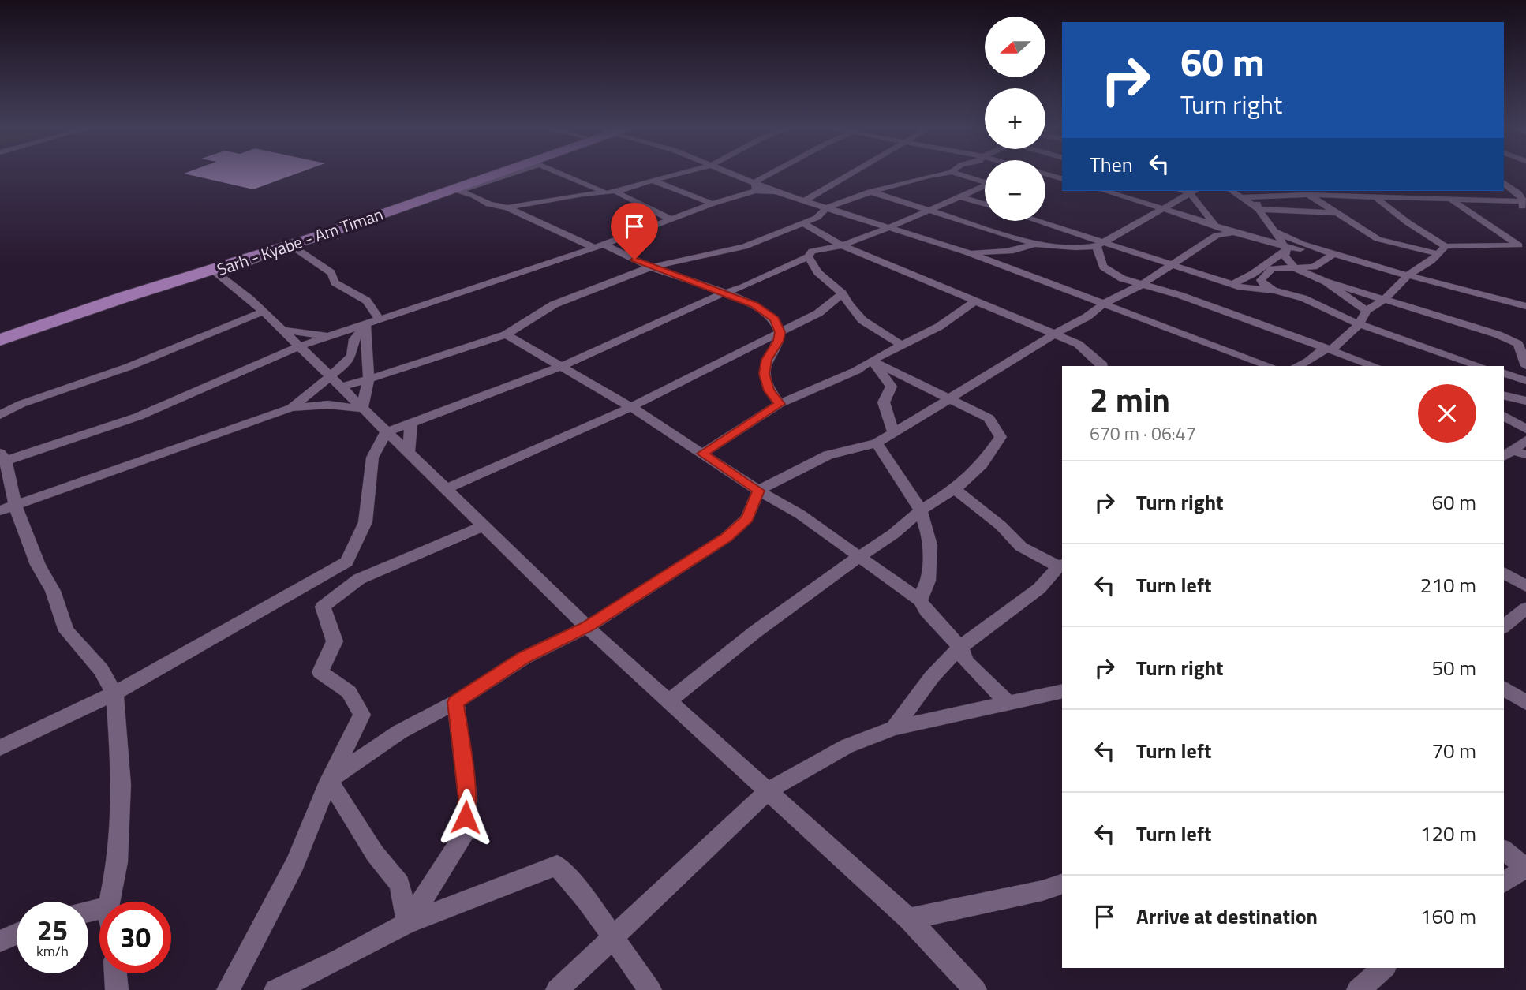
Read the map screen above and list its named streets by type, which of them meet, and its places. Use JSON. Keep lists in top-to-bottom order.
{
  "streets": {
    "highway": ["Sarh - Kyabe - Am Timan"]
  },
  "north": "left",
  "page": {
    "map_buttons": ["+", "−"],
    "turn": ["60 m", "Turn right"],
    "then": "Then",
    "heading": ["2 min", "670 m · 06:47"],
    "list": [
      {
        "name": "Turn right",
        "value": "60 m"
      },
      {
        "name": "Turn left",
        "value": "210 m"
      },
      {
        "name": "Turn right",
        "value": "50 m"
      },
      {
        "name": "Turn left",
        "value": "70 m"
      },
      {
        "name": "Turn left",
        "value": "120 m"
      },
      {
        "name": "Arrive at destination",
        "value": "160 m"
      }
    ],
    "speed": "25 km/h",
    "limit": "30"
  }
}
